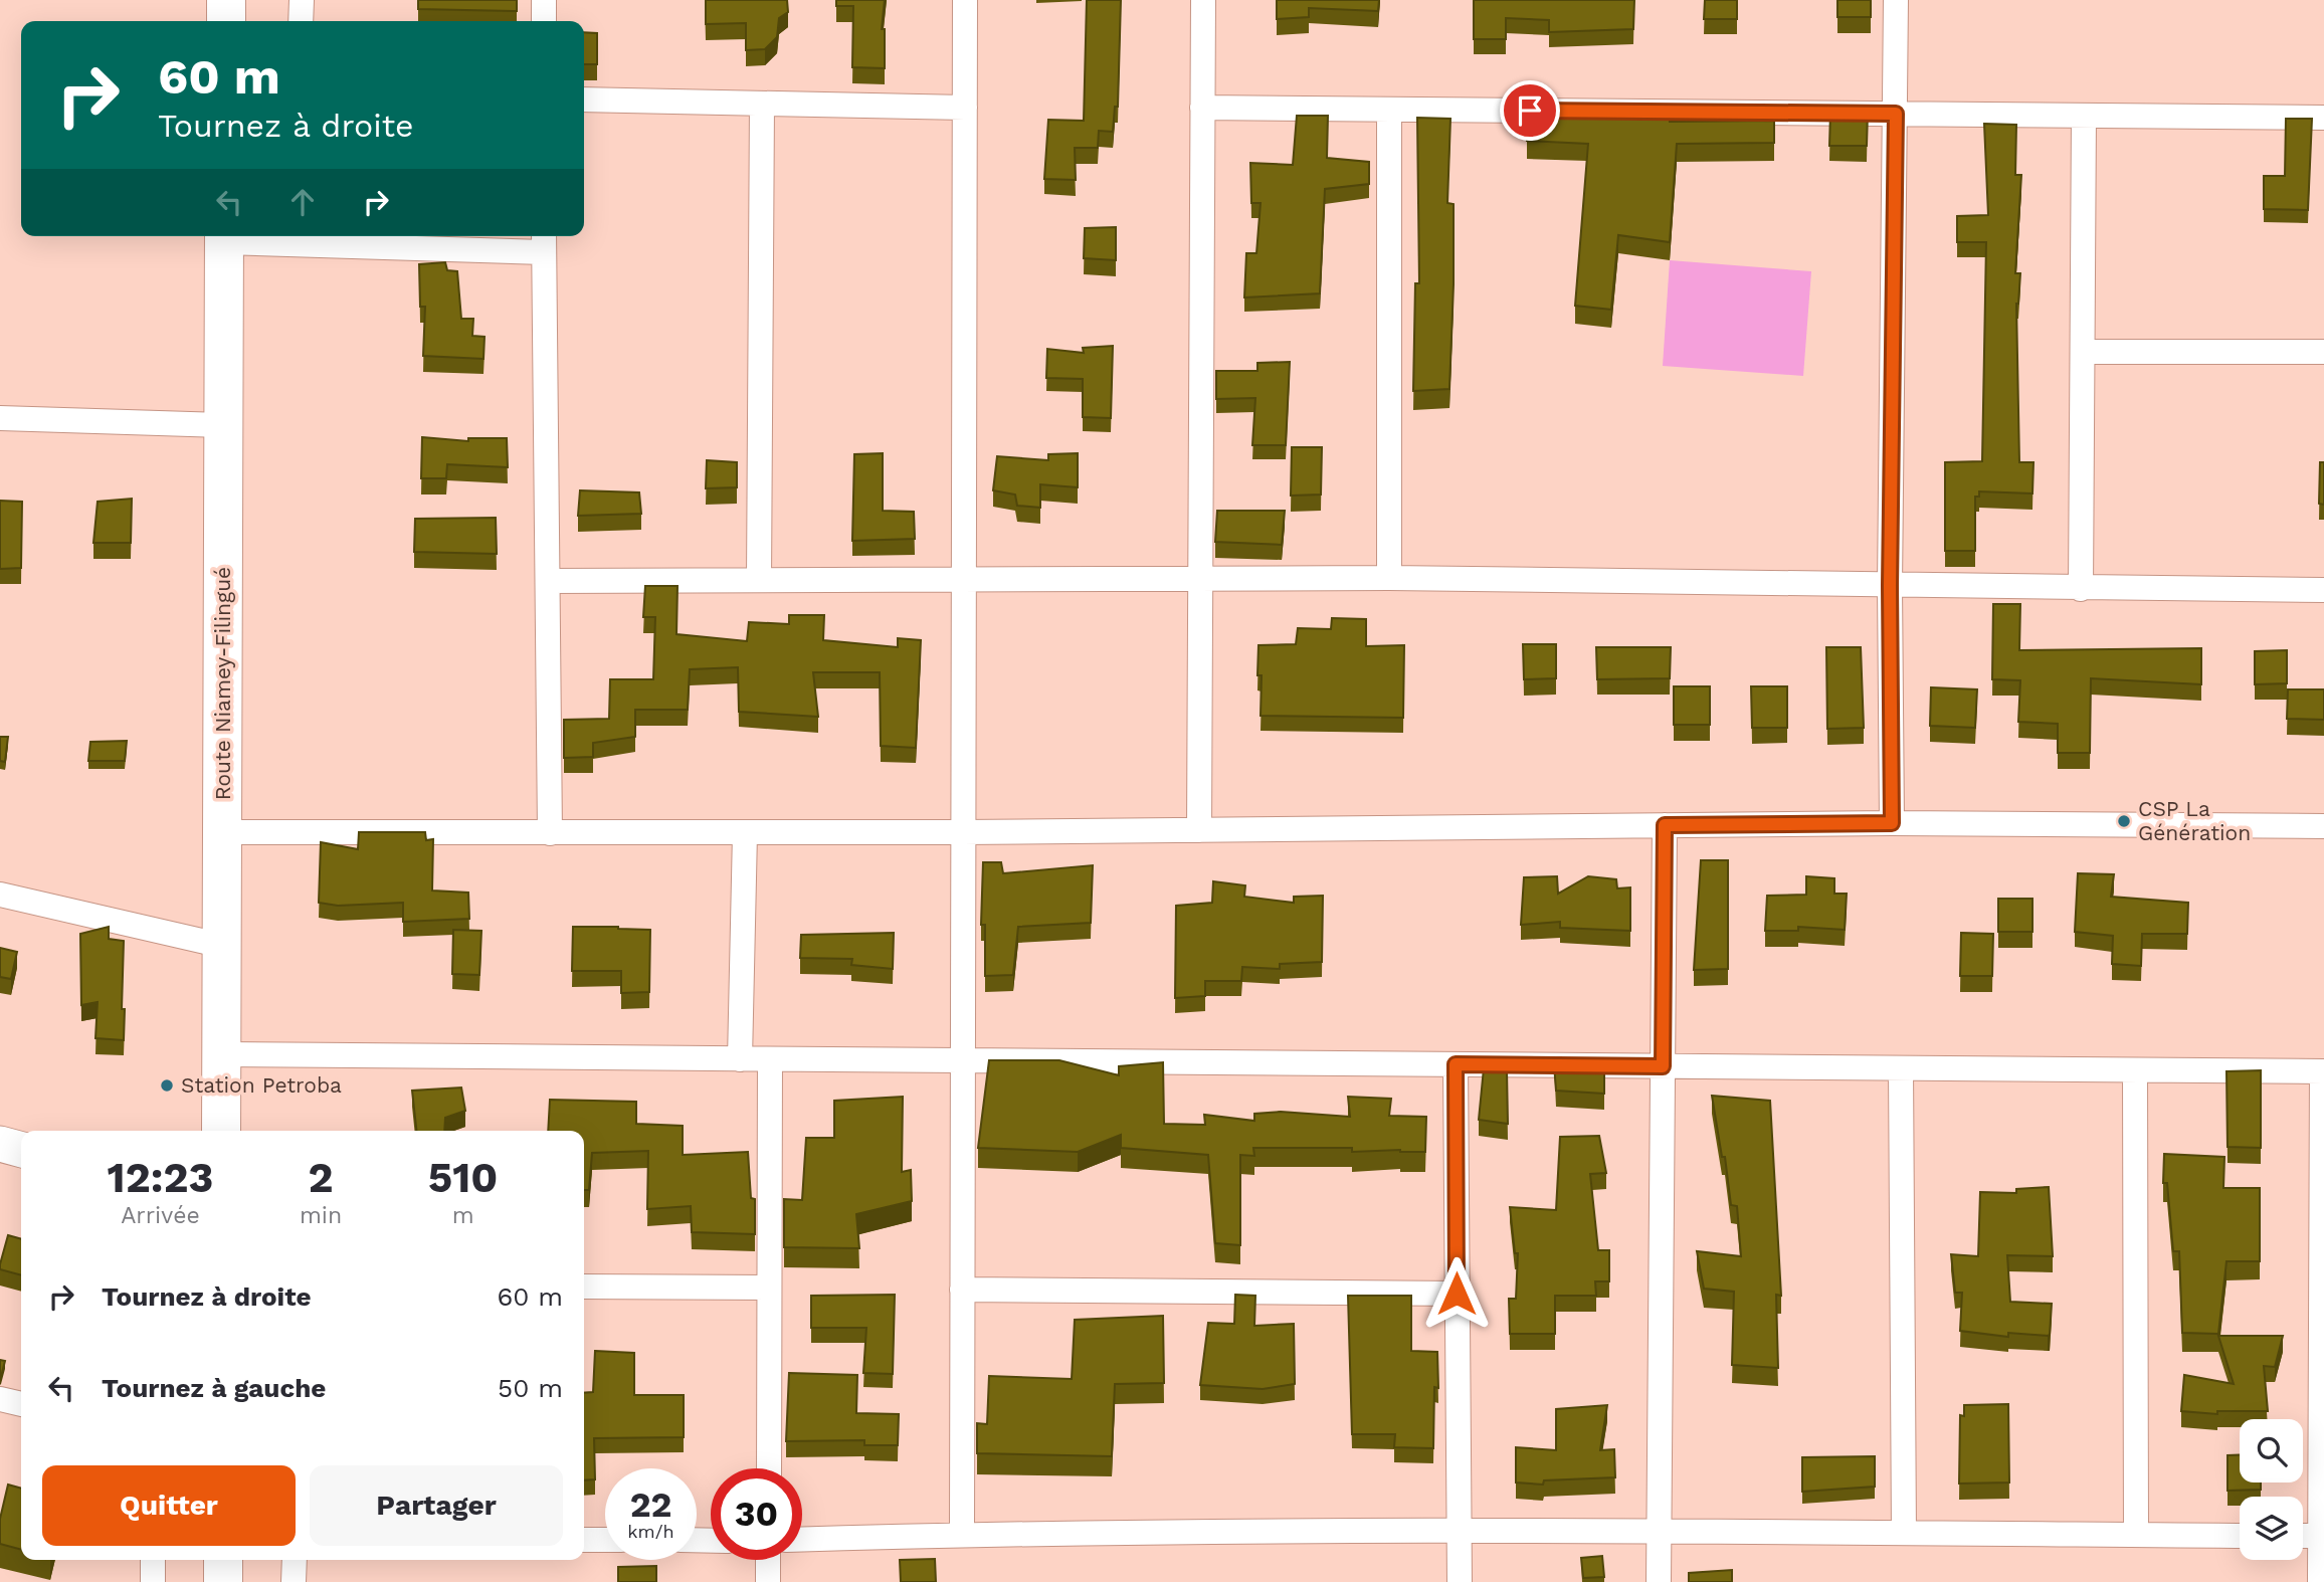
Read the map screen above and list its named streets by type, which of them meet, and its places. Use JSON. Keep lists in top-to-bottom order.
{
  "streets": {
    "main road": ["Route Niamey-Filingué"]
  },
  "places": ["CSP La Génération", "Station Petroba"],
  "page": {
    "turn": ["60 m", "Tournez à droite"],
    "eta": [
      "12:23",
      "Arrivée",
      "2",
      "min",
      "510",
      "m"
    ],
    "list": [
      {
        "name": "Tournez à droite",
        "value": "60 m"
      },
      {
        "name": "Tournez à gauche",
        "value": "50 m"
      }
    ],
    "buttons": ["Quitter", "Partager"],
    "speed": "22 km/h",
    "limit": "30"
  }
}
